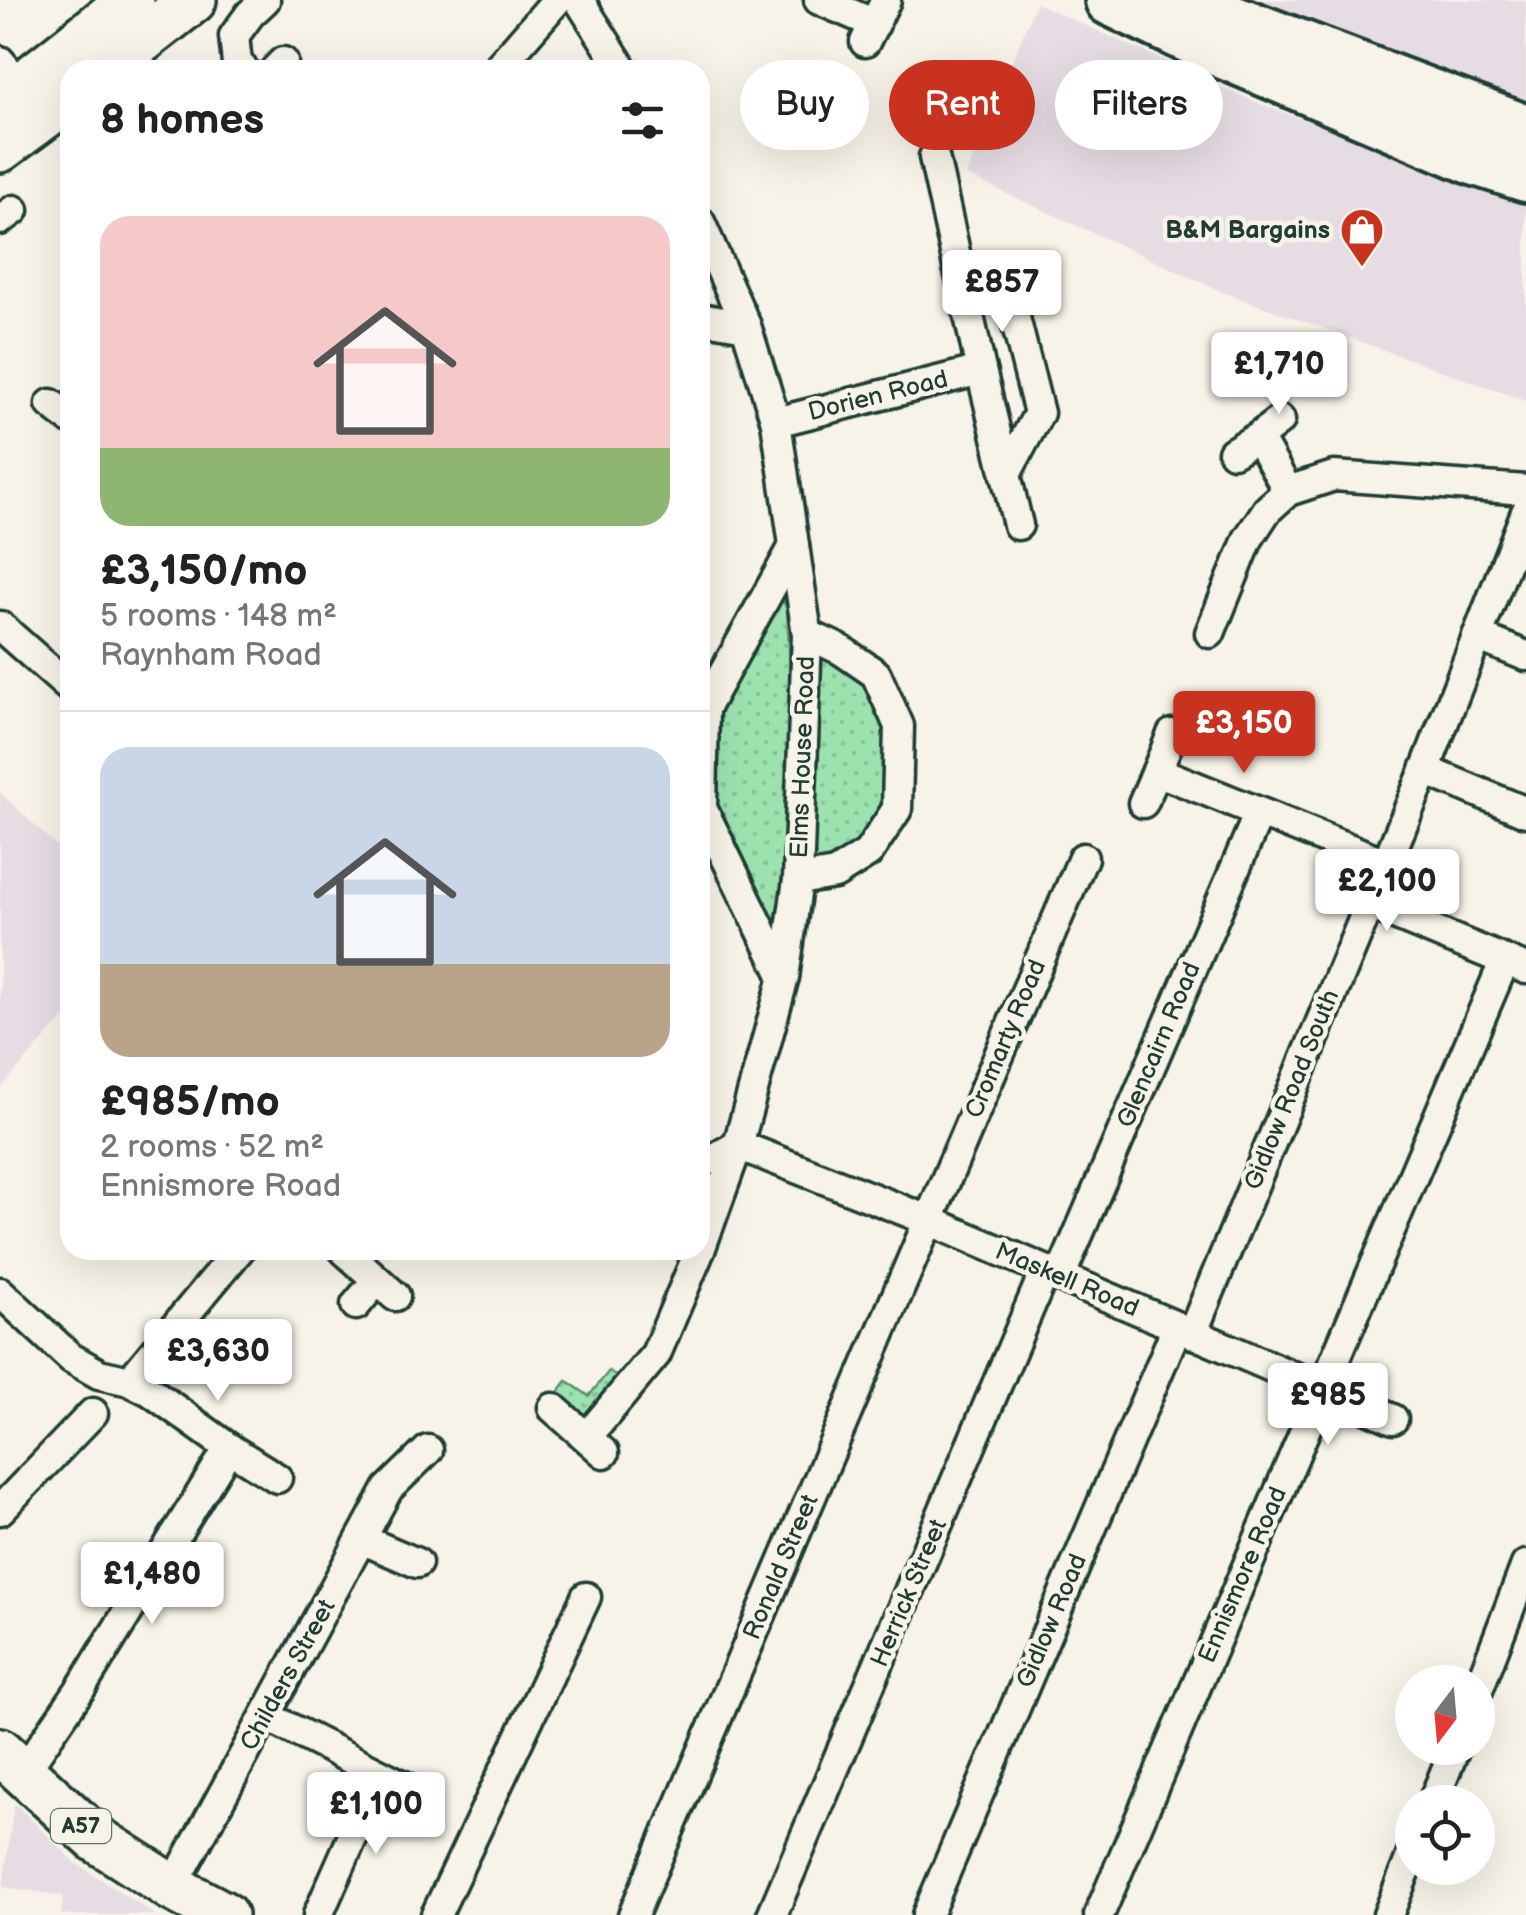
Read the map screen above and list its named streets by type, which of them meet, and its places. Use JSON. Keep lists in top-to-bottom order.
{
  "streets": {
    "main road": ["A57"],
    "street": [
      "Dorien Road",
      "Elms House Road",
      "Cromarty Road",
      "Glencairn Road",
      "Gidlow Road South",
      "Maskell Road",
      "Ronald Street",
      "Ennismore Road",
      "Herrick Street",
      "Gidlow Road",
      "Childers Street"
    ]
  },
  "crossings": [
    ["Dorien Road", "Elms House Road"],
    ["Elms House Road", "Maskell Road"],
    ["Cromarty Road", "Maskell Road"],
    ["Cromarty Road", "Ronald Street"],
    ["Glencairn Road", "Maskell Road"],
    ["Glencairn Road", "Herrick Street"],
    ["Gidlow Road South", "Maskell Road"],
    ["Gidlow Road South", "Gidlow Road"],
    ["Maskell Road", "Ronald Street"],
    ["Maskell Road", "Ennismore Road"],
    ["Maskell Road", "Herrick Street"],
    ["Maskell Road", "Gidlow Road"]
  ],
  "places": {
    "shop": ["B&M Bargains"]
  },
  "north": "bottom",
  "page": {
    "chip": ["Buy", "Rent", "Filters"],
    "heading": "8 homes",
    "list": [
      {
        "name": "£3,150/mo",
        "note": "5 rooms · 148 m² · Raynham Road"
      },
      {
        "name": "£985/mo",
        "note": "2 rooms · 52 m² · Ennismore Road"
      }
    ],
    "price": [
      "£857",
      "£1,710",
      "£3,150",
      "£2,100",
      "£3,630",
      "£985",
      "£1,480",
      "£1,100"
    ]
  }
}
